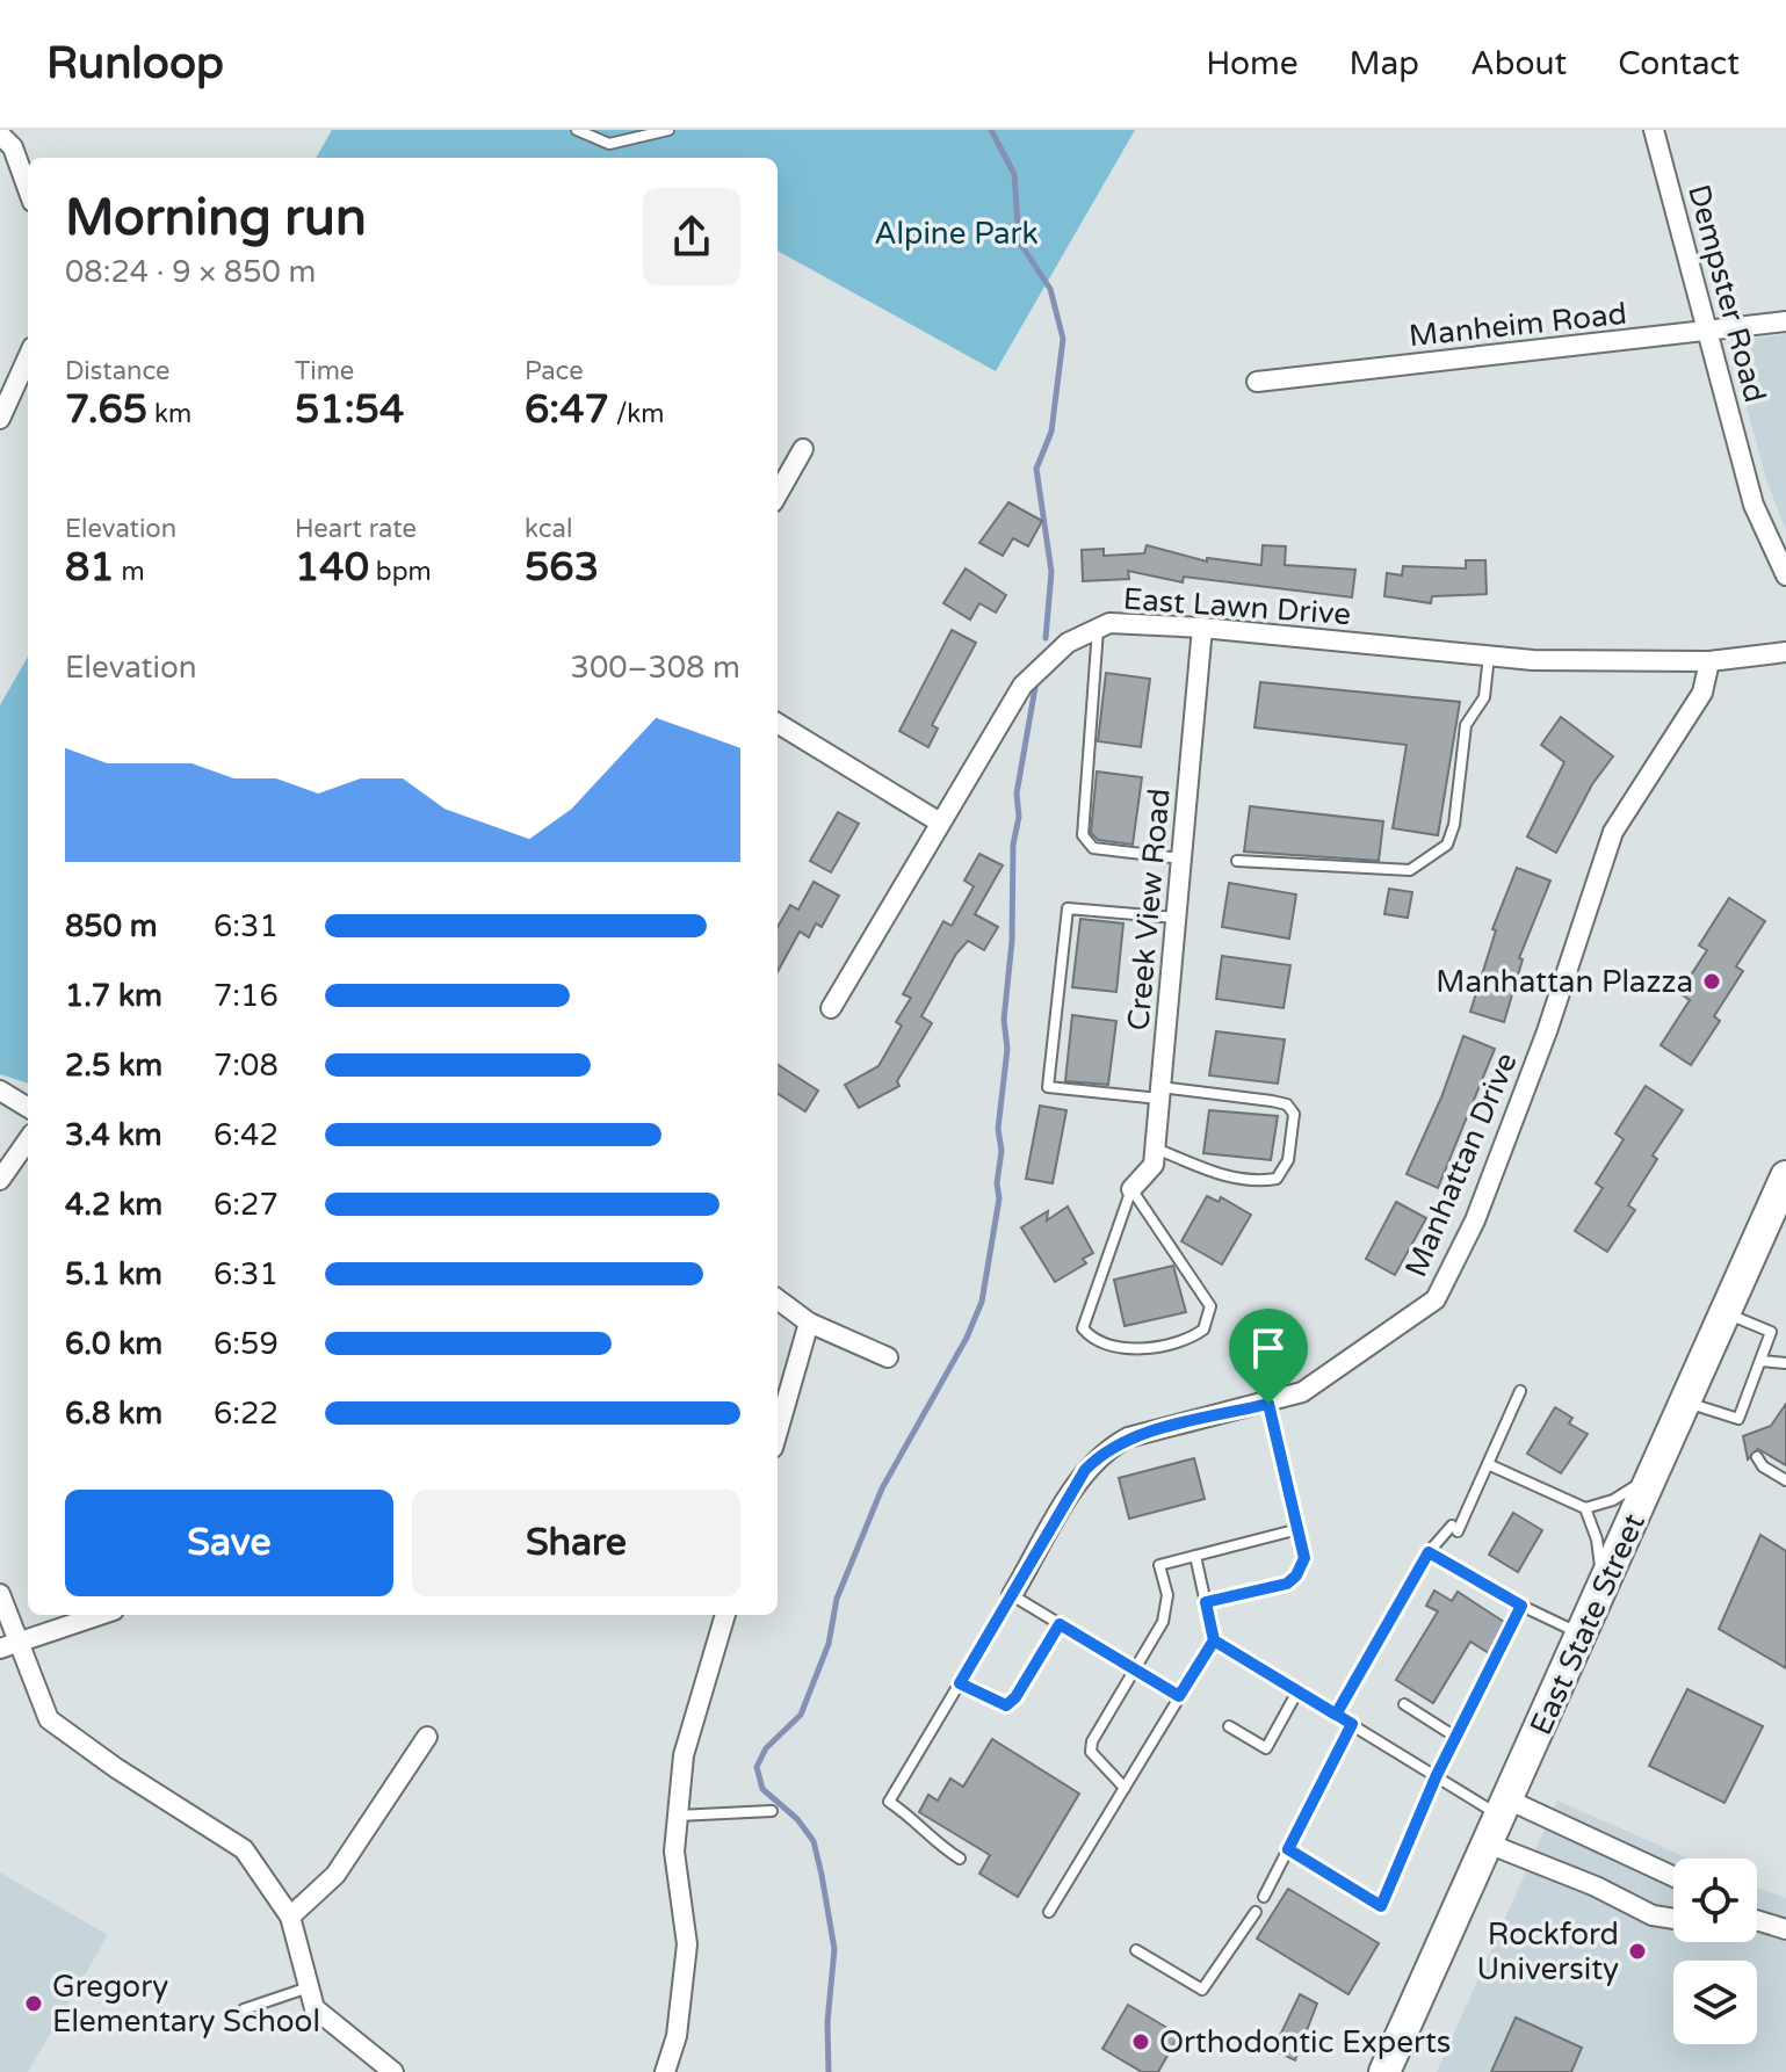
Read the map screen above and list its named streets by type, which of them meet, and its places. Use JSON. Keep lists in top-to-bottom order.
{
  "streets": {
    "main road": ["East State Street"],
    "street": [
      "Dempster Road",
      "Manheim Road",
      "East Lawn Drive",
      "Creek View Road",
      "Manhattan Drive"
    ]
  },
  "crossings": [
    ["Dempster Road", "Manheim Road"],
    ["East Lawn Drive", "Creek View Road"],
    ["East Lawn Drive", "Manhattan Drive"]
  ],
  "parks": ["Alpine Park"],
  "places": [
    "Manhattan Plazza",
    "Rockford University",
    "Gregory Elementary School",
    "Orthodontic Experts"
  ],
  "page": {
    "header": "Runloop",
    "nav": [
      "Home",
      "Map",
      "About",
      "Contact"
    ],
    "heading": ["Morning run", "08:24 · 9 × 850 m"],
    "stats": [
      ["Distance", "7.65 km"],
      ["Time", "51:54"],
      ["Pace", "6:47 /km"],
      ["Elevation", "81 m"],
      ["Heart rate", "140 bpm"],
      ["kcal", "563"]
    ],
    "chart": ["Elevation", "300–308 m"],
    "list": [
      {
        "name": "850 m",
        "note": "6:31"
      },
      {
        "name": "1.7 km",
        "note": "7:16"
      },
      {
        "name": "2.5 km",
        "note": "7:08"
      },
      {
        "name": "3.4 km",
        "note": "6:42"
      },
      {
        "name": "4.2 km",
        "note": "6:27"
      },
      {
        "name": "5.1 km",
        "note": "6:31"
      },
      {
        "name": "6.0 km",
        "note": "6:59"
      },
      {
        "name": "6.8 km",
        "note": "6:22"
      }
    ],
    "buttons": ["Save", "Share"]
  }
}
